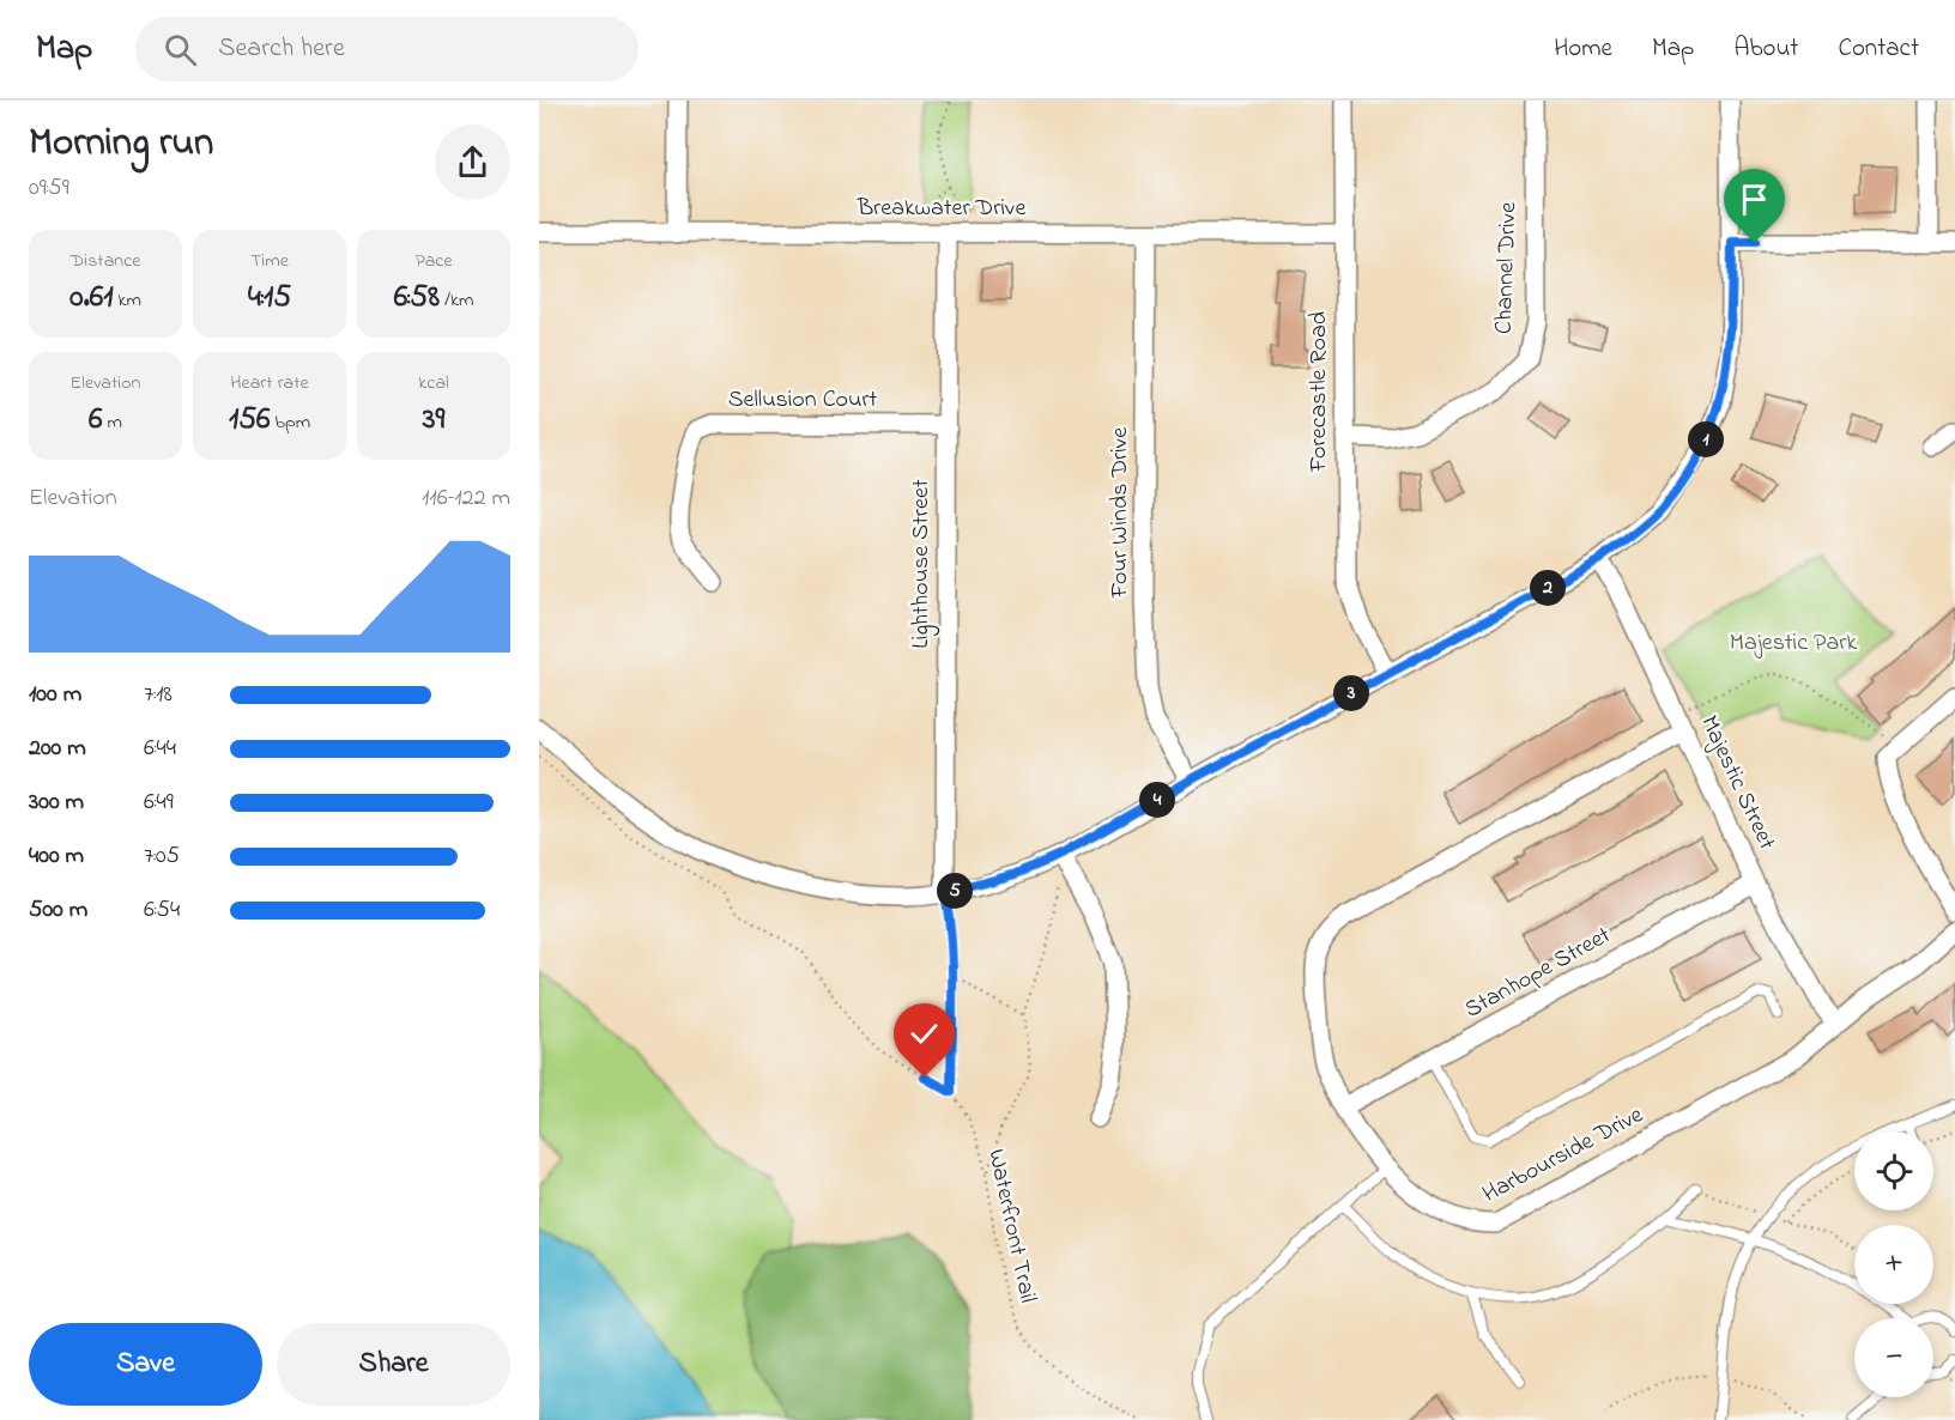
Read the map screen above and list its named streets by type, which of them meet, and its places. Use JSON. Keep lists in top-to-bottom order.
{
  "streets": {
    "street": [
      "Breakwater Drive",
      "Channel Drive",
      "Forecastle Road",
      "Sellusion Court",
      "Four Winds Drive",
      "Lighthouse Street",
      "Majestic Street",
      "Stanhope Street",
      "Harbourside Drive"
    ],
    "path": ["Waterfront Trail"]
  },
  "crossings": [
    ["Breakwater Drive", "Forecastle Road"],
    ["Breakwater Drive", "Four Winds Drive"],
    ["Breakwater Drive", "Lighthouse Street"],
    ["Channel Drive", "Forecastle Road"],
    ["Sellusion Court", "Lighthouse Street"],
    ["Majestic Street", "Stanhope Street"],
    ["Majestic Street", "Harbourside Drive"],
    ["Stanhope Street", "Harbourside Drive"]
  ],
  "parks": ["Majestic Park"],
  "page": {
    "header": "Map",
    "search": "Search here",
    "nav": [
      "Home",
      "Map",
      "About",
      "Contact"
    ],
    "heading": ["Morning run", "09:59"],
    "stats": [
      ["Distance", "0.61 km"],
      ["Time", "4:15"],
      ["Pace", "6:58 /km"],
      ["Elevation", "6 m"],
      ["Heart rate", "156 bpm"],
      ["kcal", "39"]
    ],
    "pins": [
      "1",
      "2",
      "3",
      "4",
      "5"
    ],
    "chart": ["Elevation", "116–122 m"],
    "list": [
      {
        "name": "100 m",
        "note": "7:18"
      },
      {
        "name": "200 m",
        "note": "6:44"
      },
      {
        "name": "300 m",
        "note": "6:49"
      },
      {
        "name": "400 m",
        "note": "7:05"
      },
      {
        "name": "500 m",
        "note": "6:54"
      }
    ],
    "map_buttons": ["+", "−"],
    "buttons": ["Save", "Share"]
  }
}
